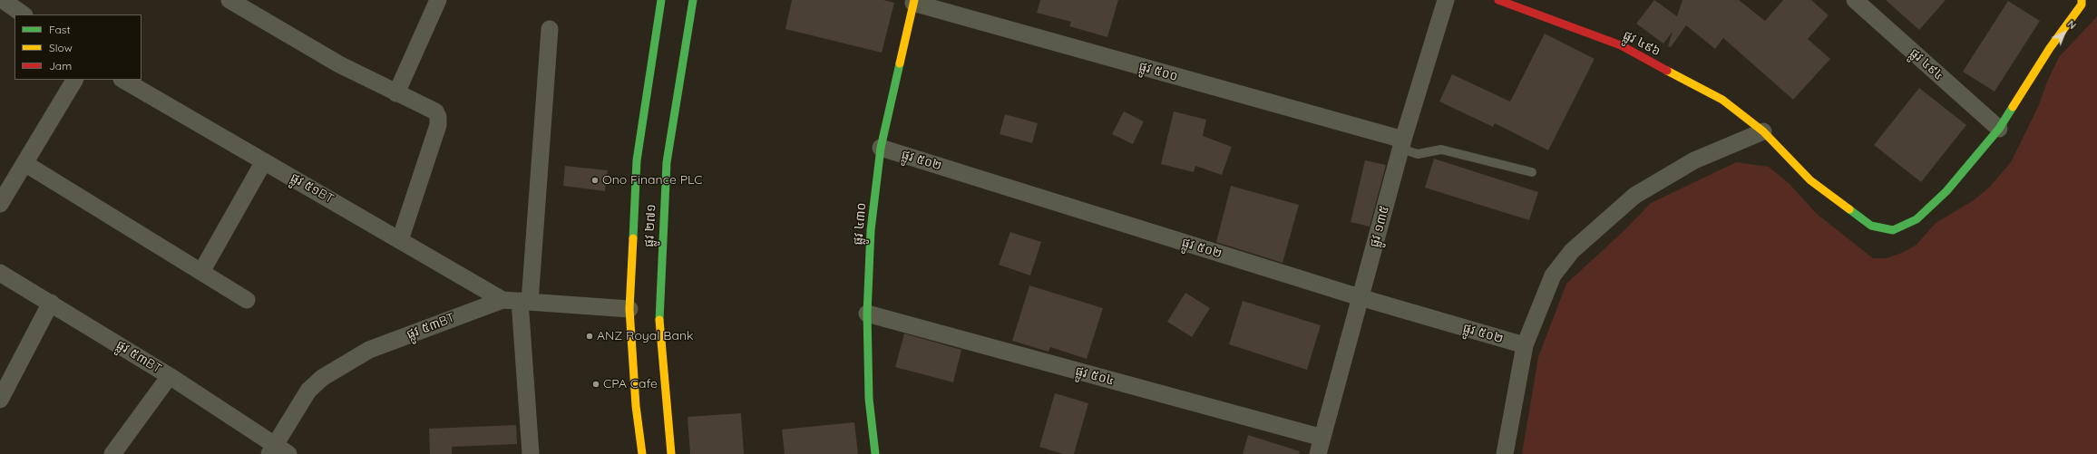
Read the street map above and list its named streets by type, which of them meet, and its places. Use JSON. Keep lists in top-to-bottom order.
{
  "streets": {
    "street": [
      "ផ្លូវ ៤៩៦",
      "ផ្លូវ ៤៩៤",
      "ផ្លូវ ៥០០",
      "ផ្លូវ ៥០២",
      "ផ្លូវ ៥១BT",
      "ផ្លូវ ៤៣០",
      "ផ្លូវ ២៧១",
      "ផ្លូវ ១៣៥",
      "ផ្លូវ ៥៣BT",
      "ផ្លូវ ៥០៤"
    ]
  },
  "crossings": [
    ["ផ្លូវ ៤៩៦", "ផ្លូវ ៤៩៤"],
    ["ផ្លូវ ៥០០", "ផ្លូវ ៤៣០"],
    ["ផ្លូវ ៥០០", "ផ្លូវ ១៣៥"],
    ["ផ្លូវ ៥០២", "ផ្លូវ ៤៣០"],
    ["ផ្លូវ ៥០២", "ផ្លូវ ១៣៥"],
    ["ផ្លូវ ៥១BT", "ផ្លូវ ៥៣BT"],
    ["ផ្លូវ ៤៣០", "ផ្លូវ ៥០៤"],
    ["ផ្លូវ ២៧១", "ផ្លូវ ៥៣BT"],
    ["ផ្លូវ ១៣៥", "ផ្លូវ ៥០៤"]
  ],
  "places": ["Ono Finance PLC", "ANZ Royal Bank", "CPA Cafe"],
  "legend": ["Fast", "Slow", "Jam"],
  "north": "top right"
}
